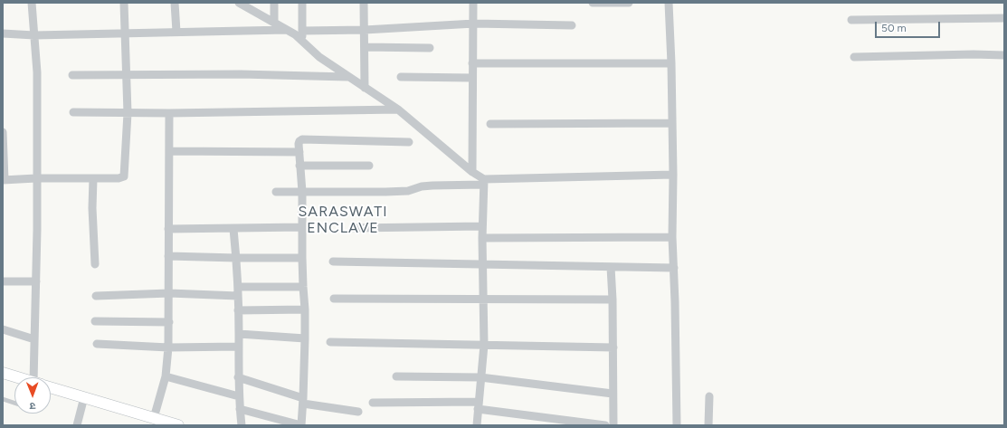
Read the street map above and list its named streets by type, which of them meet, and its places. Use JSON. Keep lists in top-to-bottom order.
{
  "districts": ["SARASWATI ENCLAVE"],
  "scale_bar": "50 m",
  "north": "bottom"
}
